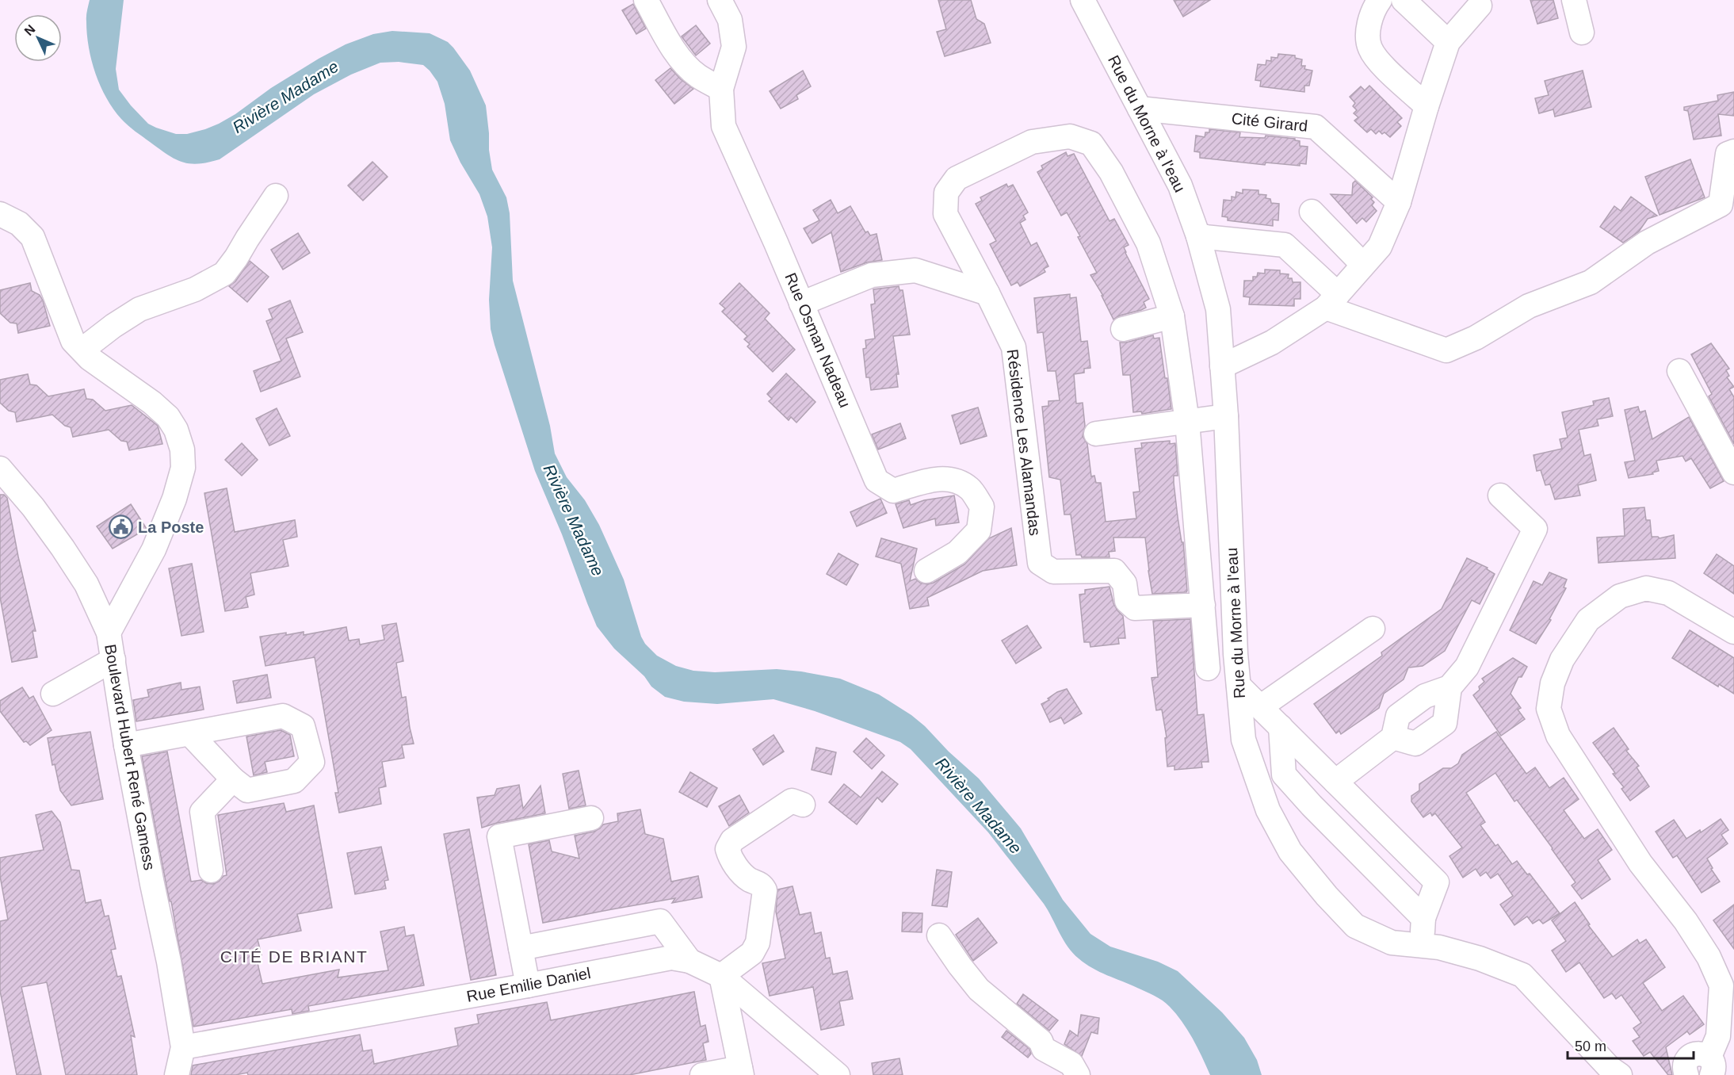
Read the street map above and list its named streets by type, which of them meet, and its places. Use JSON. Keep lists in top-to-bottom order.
{
  "streets": {
    "street": [
      "Cité Girard",
      "Rue du Morne à l'eau",
      "Rue Osman Nadeau",
      "Résidence Les Alamandas",
      "Boulevard Hubert René Gamess",
      "Rue Emilie Daniel"
    ]
  },
  "crossings": [
    ["Cité Girard", "Rue du Morne à l'eau"],
    ["Boulevard Hubert René Gamess", "Rue Emilie Daniel"]
  ],
  "districts": ["CITÉ DE BRIANT"],
  "water": ["Rivière Madame"],
  "places": {
    "public building": ["La Poste"]
  },
  "scale_bar": "50 m",
  "north": "top left"
}
